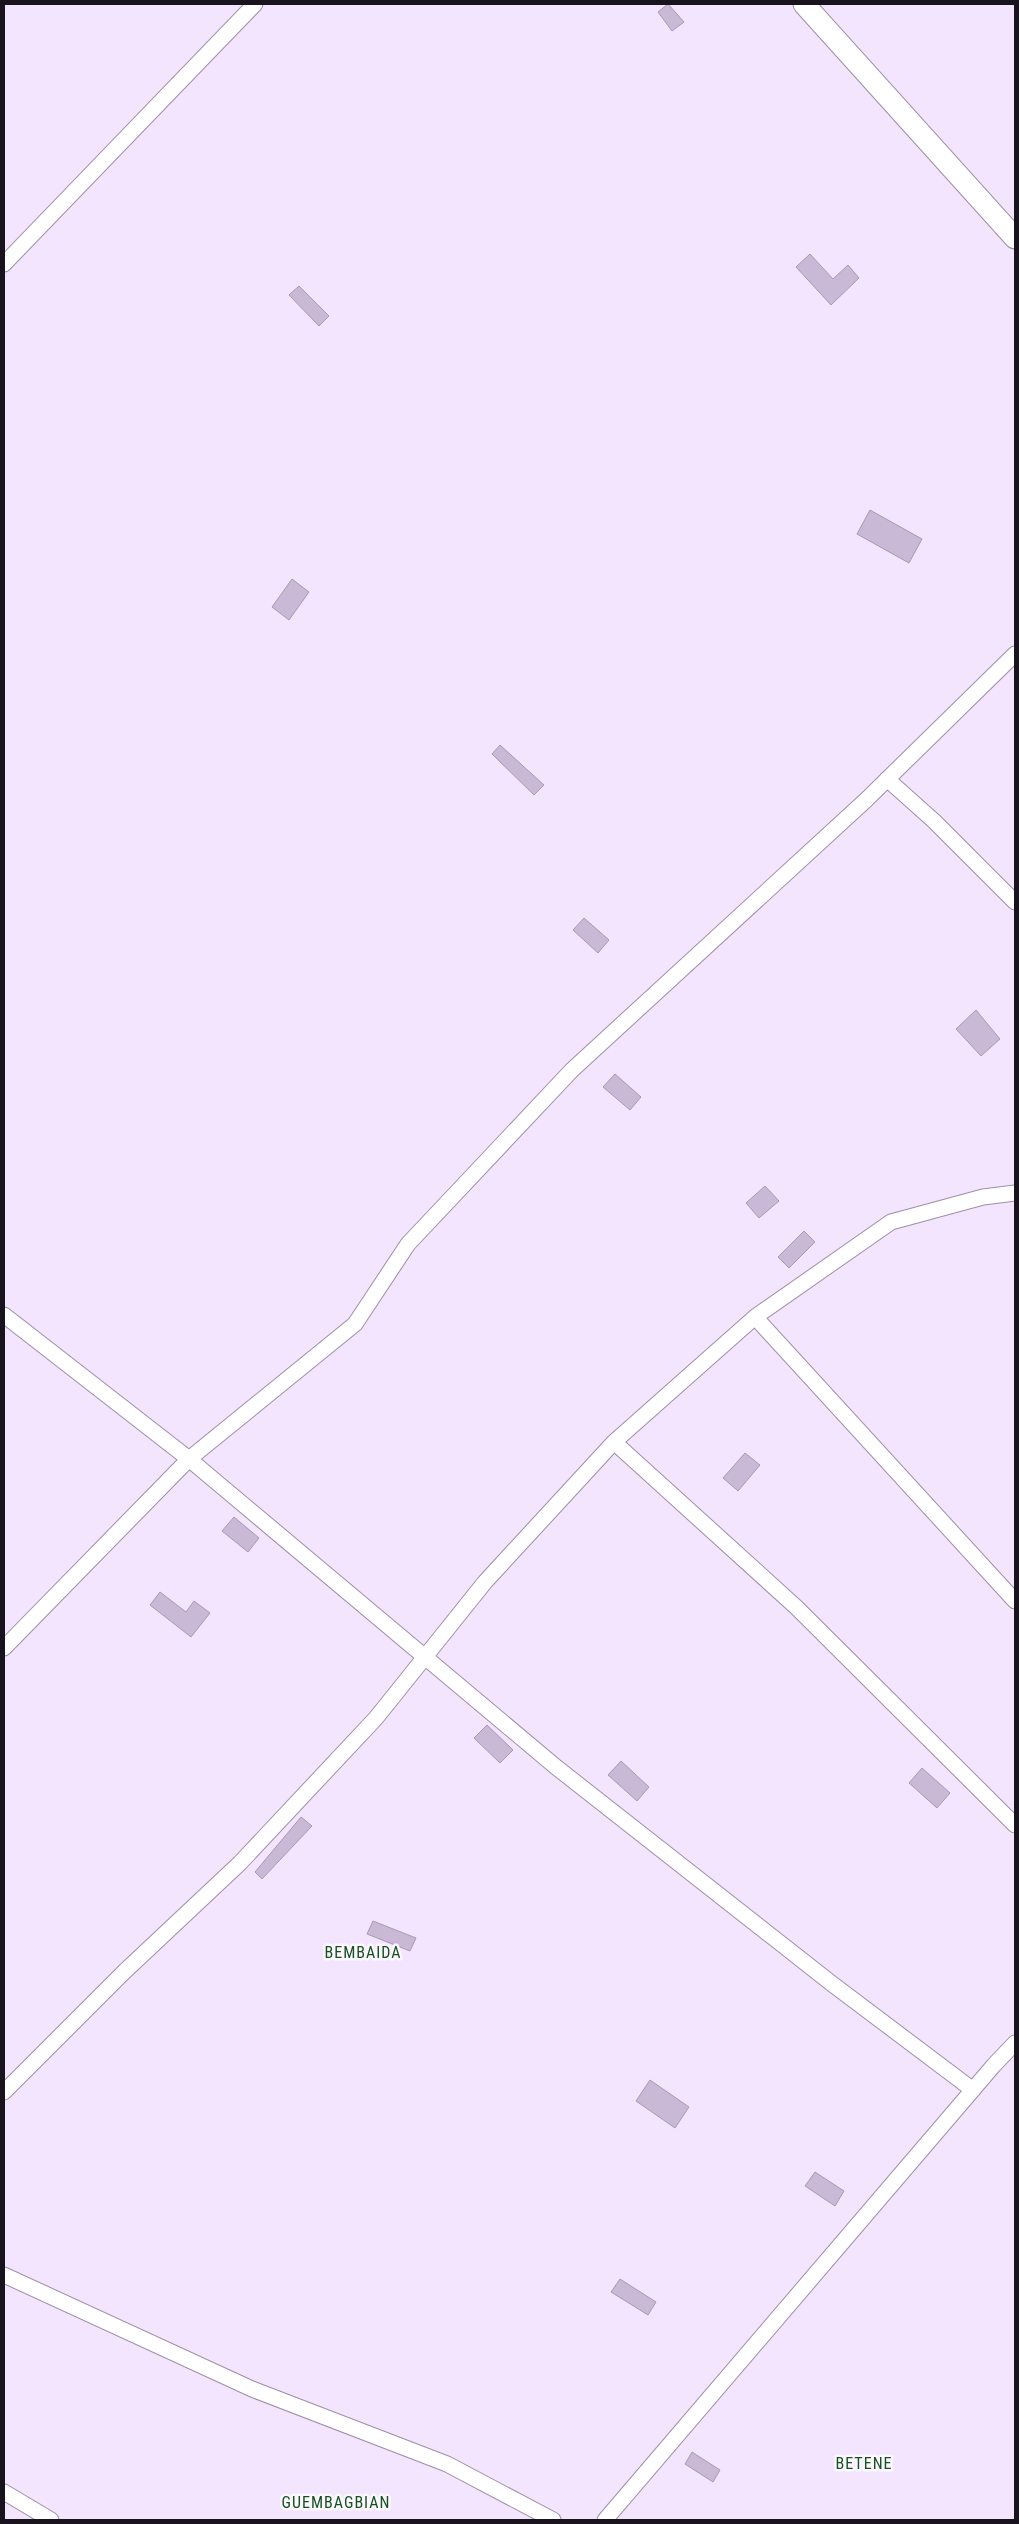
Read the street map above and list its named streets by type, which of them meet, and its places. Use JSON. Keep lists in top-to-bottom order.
{
  "districts": ["BEMBAIDA", "BETENE", "GUEMBAGBIAN"]
}
